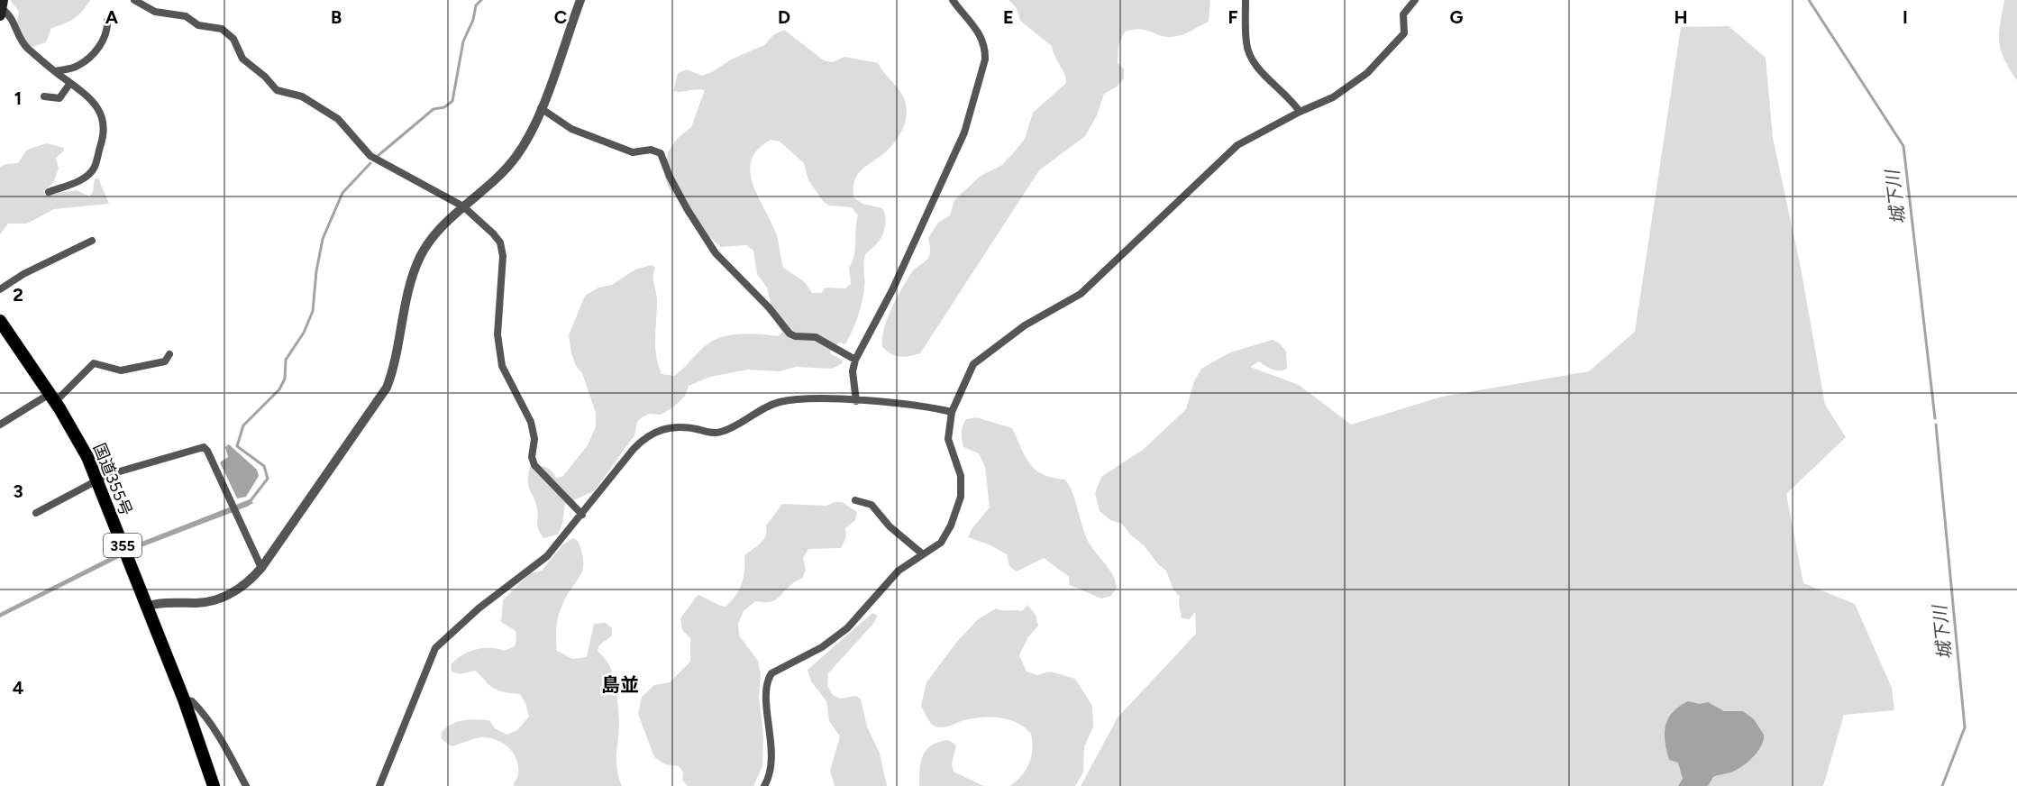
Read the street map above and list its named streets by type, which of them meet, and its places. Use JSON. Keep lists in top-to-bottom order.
{
  "streets": {
    "highway": ["国道355号", "355"]
  },
  "districts": ["島並"],
  "water": ["城下川"],
  "grid": {
    "columns": [
      "A",
      "B",
      "C",
      "D",
      "E",
      "F",
      "G",
      "H",
      "I"
    ],
    "rows": [
      "1",
      "2",
      "3",
      "4"
    ]
  }
}
